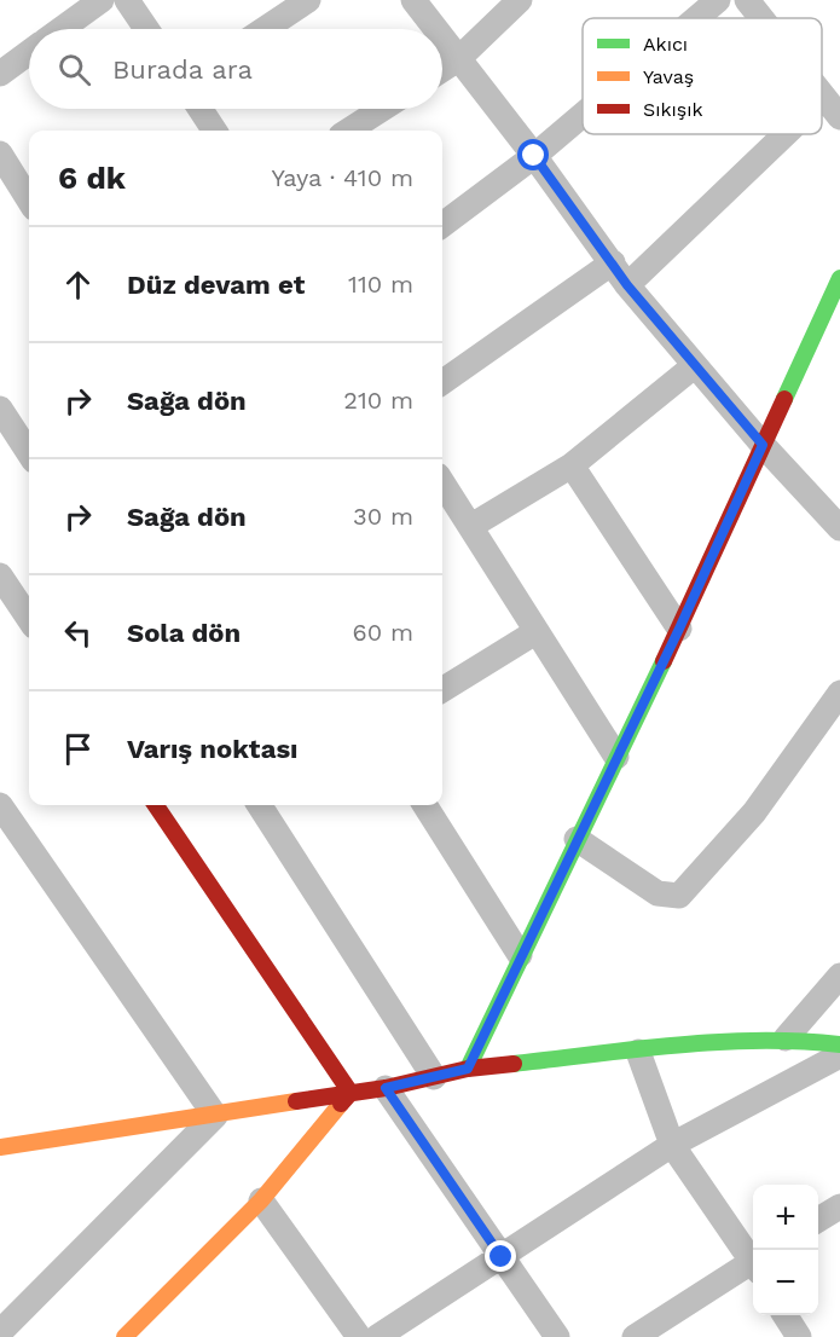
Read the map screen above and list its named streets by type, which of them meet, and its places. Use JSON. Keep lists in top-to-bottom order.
{
  "legend": ["Akıcı", "Yavaş", "Sıkışık"],
  "page": {
    "search": "Burada ara",
    "heading": ["6 dk", "Yaya · 410 m"],
    "list": [
      ["Düz devam et", "110 m"],
      ["Sağa dön", "210 m"],
      ["Sağa dön", "30 m"],
      ["Sola dön", "60 m"],
      "Varış noktası"
    ],
    "map_buttons": ["+", "−"]
  }
}
